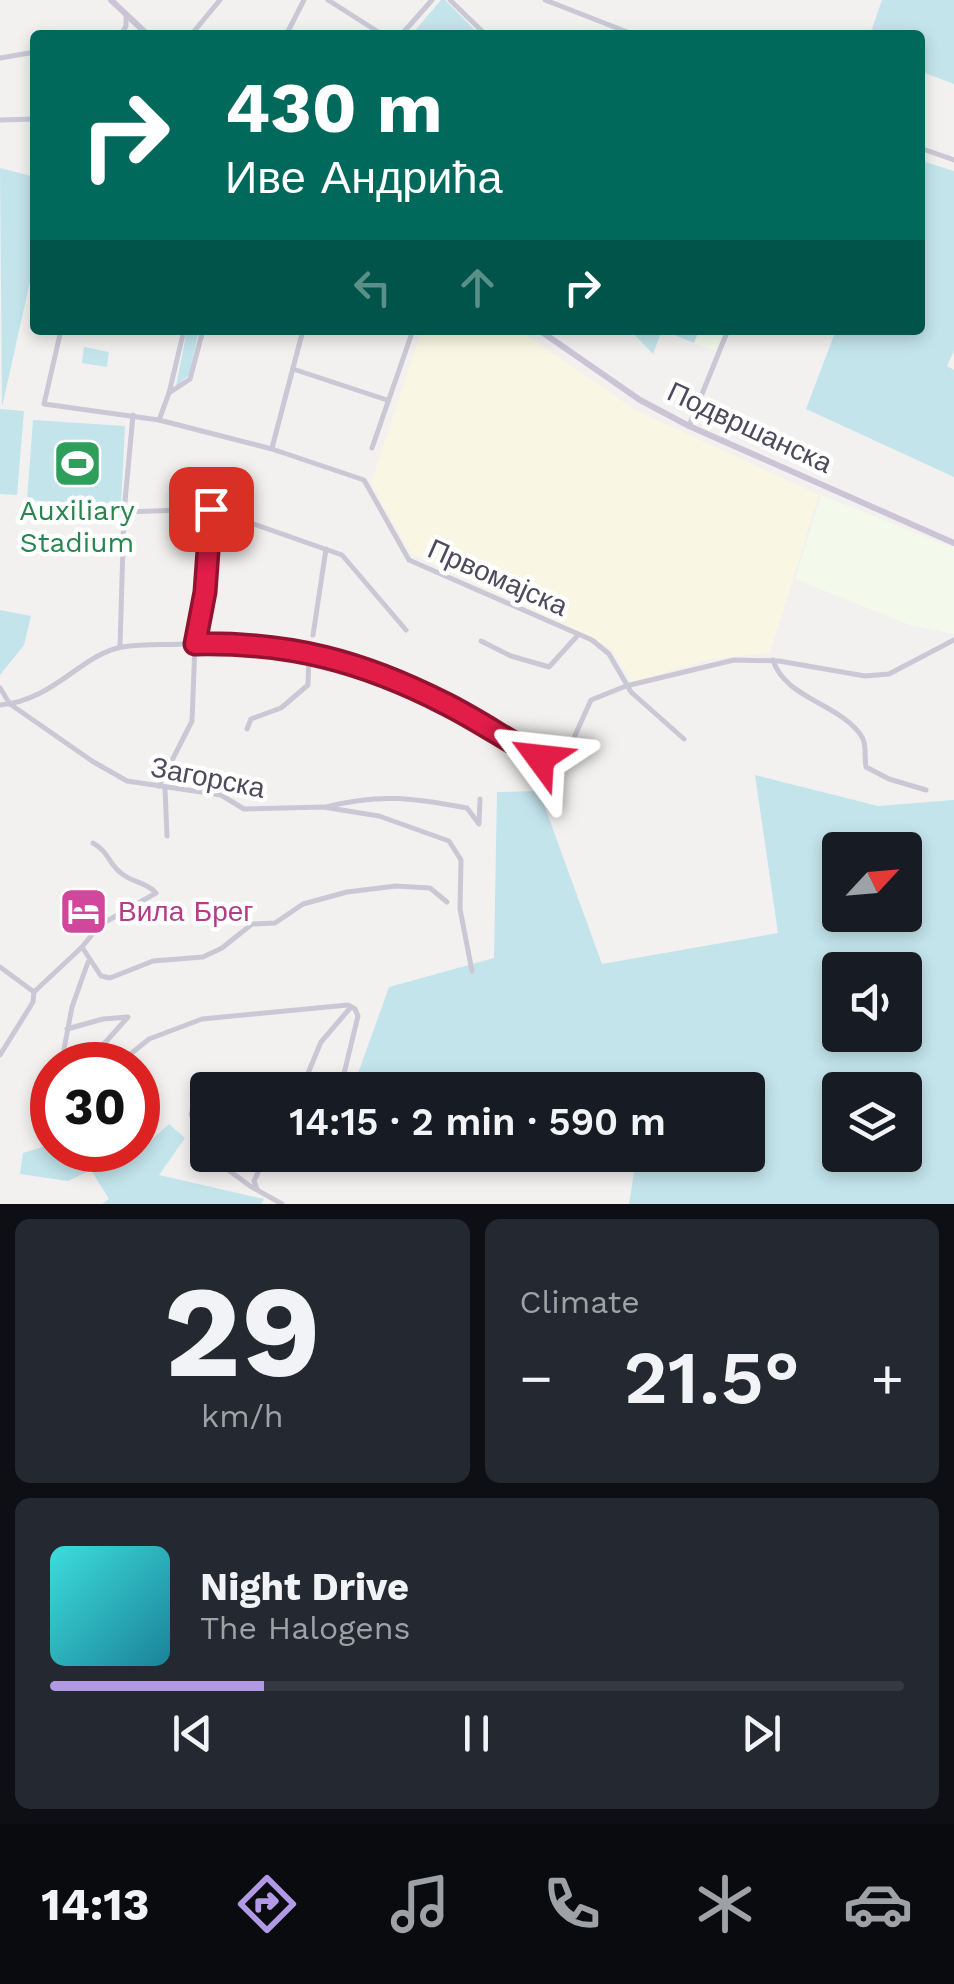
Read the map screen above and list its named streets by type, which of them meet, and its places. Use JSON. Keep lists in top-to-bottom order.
{
  "streets": {
    "street": ["Подвршанска", "Првомајска", "Загорска"]
  },
  "places": {
    "sports": ["Auxiliary Stadium"],
    "hotel": ["Вила Брег"]
  },
  "north": "top right",
  "page": {
    "turn": ["430 m", "Иве Андрића"],
    "limit": "30",
    "trip": "14:15 · 2 min · 590 m",
    "tile": [
      ["29", "km/h"],
      "Climate"
    ],
    "heat": ["−", "21.5°", "+"],
    "song": ["Night Drive", "The Halogens"],
    "tabs": "14:13"
  }
}
